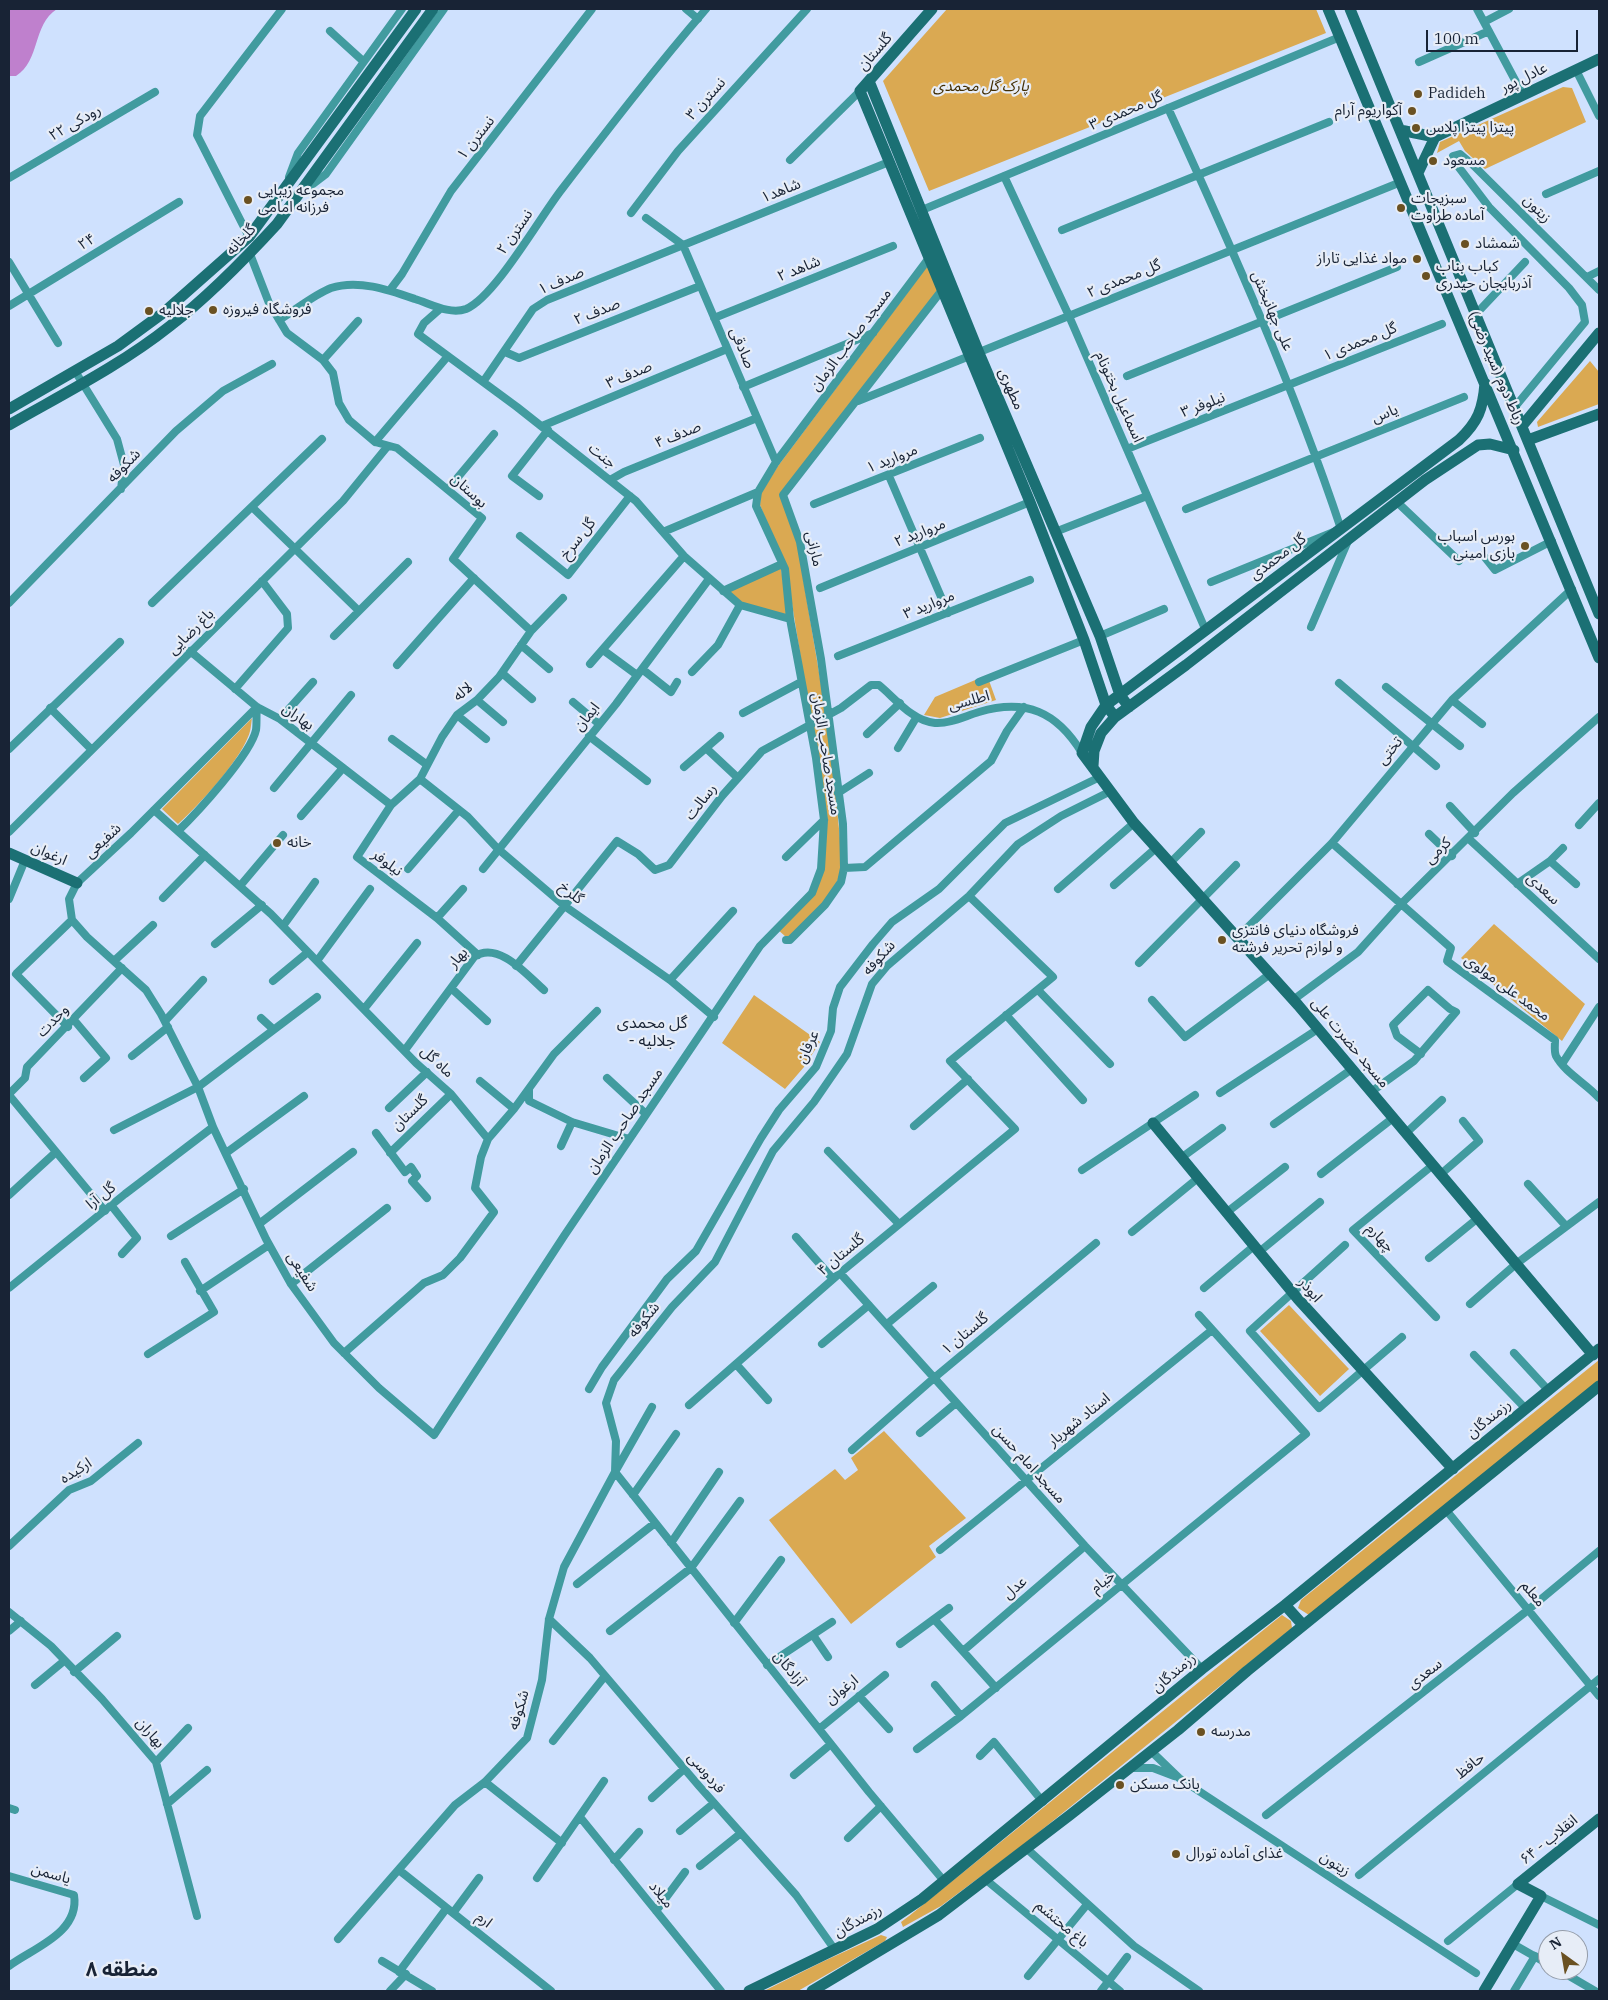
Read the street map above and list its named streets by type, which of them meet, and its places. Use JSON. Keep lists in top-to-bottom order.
{
  "streets": {
    "main road": [
      "گلستان",
      "عادل پور",
      "گلخانه",
      "رباط دوم (سید رضی)",
      "مطهری",
      "گل محمدی",
      "ارغوان",
      "مسجد حضرت علی",
      "ابوذر",
      "رزمندگان",
      "انقلاب - ۶۴"
    ],
    "street": [
      "نسترن ۳",
      "گل محمدی ۳",
      "رودکی ۲۲",
      "نسترن ۱",
      "شاهد۱",
      "زیتون",
      "نسترن ۲",
      "۲۴",
      "شاهد ۲",
      "گل محمدی ۲",
      "صدف ۱",
      "علی جهانبخش",
      "صدف ۲",
      "مسجد صاحب الزمان",
      "گل محمدی ۱",
      "صادقی",
      "صدف ۳",
      "اسماعیل بختونام",
      "نیلوفر ۳",
      "یاس",
      "صدف ۴",
      "جنت",
      "مروارید ۱",
      "شکوفه",
      "بوستان",
      "مروارید ۲",
      "گل سرخ",
      "مارانی",
      "مروارید ۳",
      "باغ رضایی",
      "لاله",
      "اطلسی",
      "بهاران",
      "ایمان",
      "تختی",
      "رسالت",
      "شفیعی",
      "کرمی",
      "نیلوفر",
      "سعدی",
      "گلرخ",
      "بهار",
      "محمد علی مولوی",
      "وحدت",
      "عرفان",
      "ماه گل",
      "گل آرا",
      "چهارم",
      "گلستان ۴",
      "گلستان ۱",
      "استاد شهریار",
      "مسجد امام حسن",
      "ارکیده",
      "خیام",
      "عدل",
      "معلم",
      "آزادگان",
      "حافظ",
      "فردوسی",
      "یاسمن",
      "میلاد",
      "ارم",
      "باغ محتشم"
    ]
  },
  "crossings": [
    ["گلستان", "مطهری"],
    ["گلستان", "ماه گل"],
    ["گل محمدی ۳", "علی جهانبخش"],
    ["گل محمدی ۳", "رباط دوم (سید رضی)"],
    ["گل محمدی ۳", "مطهری"],
    ["گل محمدی ۳", "اسماعیل بختونام"],
    ["نسترن ۱", "نسترن ۲"],
    ["شاهد۱", "صدف ۱"],
    ["شاهد۱", "صادقی"],
    ["شاهد۱", "مطهری"],
    ["زیتون", "رباط دوم (سید رضی)"],
    ["نسترن ۲", "جنت"],
    ["شاهد ۲", "صادقی"],
    ["گل محمدی ۲", "علی جهانبخش"],
    ["گل محمدی ۲", "رباط دوم (سید رضی)"],
    ["گل محمدی ۲", "مطهری"],
    ["گل محمدی ۲", "اسماعیل بختونام"],
    ["گل محمدی ۲", "مارانی"],
    ["صدف ۱", "صدف ۲"],
    ["صدف ۱", "صادقی"],
    ["صدف ۱", "جنت"],
    ["علی جهانبخش", "گل محمدی ۱"],
    ["علی جهانبخش", "نیلوفر ۳"],
    ["علی جهانبخش", "یاس"],
    ["علی جهانبخش", "گل محمدی"],
    ["صدف ۲", "صادقی"],
    ["مسجد صاحب الزمان", "صادقی"],
    ["مسجد صاحب الزمان", "مطهری"],
    ["مسجد صاحب الزمان", "جنت"],
    ["مسجد صاحب الزمان", "رسالت"],
    ["مسجد صاحب الزمان", "شفیعی"],
    ["مسجد صاحب الزمان", "گلرخ"],
    ["گل محمدی ۱", "نیلوفر ۳"],
    ["صادقی", "صدف ۳"],
    ["صادقی", "صدف ۴"],
    ["رباط دوم (سید رضی)", "گل محمدی"],
    ["رباط دوم (سید رضی)", "تختی"],
    ["صدف ۳", "جنت"],
    ["مطهری", "مروارید ۲"],
    ["مطهری", "مارانی"],
    ["مطهری", "گل محمدی"],
    ["اسماعیل بختونام", "نیلوفر ۳"],
    ["اسماعیل بختونام", "گل محمدی"],
    ["صدف ۴", "جنت"],
    ["جنت", "گل سرخ"],
    ["جنت", "ایمان"],
    ["شکوفه", "مسجد حضرت علی"],
    ["شکوفه", "آزادگان"],
    ["شکوفه", "فردوسی"],
    ["شکوفه", "ارم"],
    ["بوستان", "باغ رضایی"],
    ["بوستان", "لاله"],
    ["گل محمدی", "اطلسی"],
    ["گل محمدی", "مسجد حضرت علی"],
    ["باغ رضایی", "بهاران"],
    ["لاله", "نیلوفر"],
    ["لاله", "گلرخ"],
    ["اطلسی", "مسجد حضرت علی"],
    ["بهاران", "نیلوفر"],
    ["ایمان", "گلرخ"],
    ["تختی", "محمد علی مولوی"],
    ["تختی", "مسجد حضرت علی"],
    ["رسالت", "گلرخ"],
    ["شفیعی", "ارغوان"],
    ["شفیعی", "وحدت"],
    ["شفیعی", "ماه گل"],
    ["شفیعی", "گل آرا"],
    ["کرمی", "سعدی"],
    ["کرمی", "محمد علی مولوی"],
    ["کرمی", "مسجد حضرت علی"],
    ["ارغوان", "آزادگان"],
    ["نیلوفر", "گلرخ"],
    ["نیلوفر", "بهار"],
    ["سعدی", "معلم"],
    ["بهار", "ماه گل"],
    ["مسجد حضرت علی", "عرفان"],
    ["مسجد حضرت علی", "چهارم"],
    ["مسجد حضرت علی", "رزمندگان"],
    ["گلستان ۴", "مسجد امام حسن"],
    ["ابوذر", "رزمندگان"],
    ["گلستان ۱", "مسجد امام حسن"],
    ["رزمندگان", "مسجد امام حسن"],
    ["رزمندگان", "آزادگان"],
    ["رزمندگان", "فردوسی"],
    ["استاد شهریار", "مسجد امام حسن"],
    ["استاد شهریار", "خیام"],
    ["مسجد امام حسن", "خیام"],
    ["مسجد امام حسن", "عدل"],
    ["معلم", "حافظ"]
  ],
  "districts": ["گل محمدی - جلالیه", "منطقه ۸"],
  "parks": ["پارک گل محمدی"],
  "places": [
    "Padideh",
    "آکواریوم آرام",
    "پیتزا پیتزا پلاس",
    "مسعود",
    "مجموعه زیبایی فرزانه امامی",
    "سبزیجات آماده طراوت",
    "شمشاد",
    "مواد غذایی تاراز",
    "کباب بناب آذربایجان حیدری",
    "فروشگاه فیروزه",
    "جلالیه",
    "بورس اسباب بازی امینی",
    "خانه",
    "فروشگاه دنیای فانتزی و لوازم تحریر فرشته",
    "مدرسه",
    "بانک مسکن",
    "غذای آماده تورال"
  ],
  "scale_bar": "100 m",
  "north": "top left"
}
